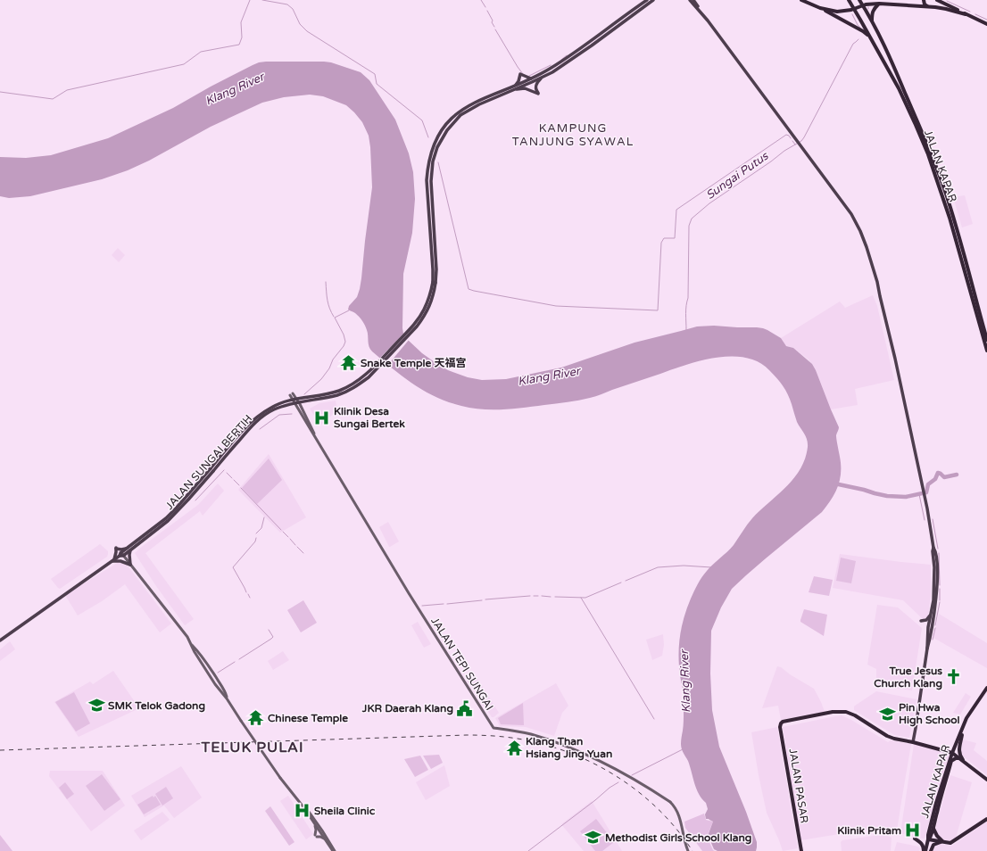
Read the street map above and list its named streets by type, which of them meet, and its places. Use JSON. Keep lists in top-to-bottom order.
{
  "streets": {
    "highway": ["JALAN KAPAR", "JALAN PASAR"],
    "main road": ["JALAN SUNGAI BERTIH", "JALAN TEPI SUNGAI"]
  },
  "districts": ["KAMPUNG TANJUNG SYAWAL", "TELUK PULAI"],
  "water": ["Klang River", "Sungai Putus"],
  "places": {
    "temple": ["Snake Temple 天福宫", "Chinese Temple", "Klang Than Hsiang Jing Yuan"],
    "hospital": ["Klinik Desa Sungai Bertek", "Sheila Clinic", "Klinik Pritam"],
    "church": ["True Jesus Church Klang"],
    "school or university": ["SMK Telok Gadong", "Pin Hwa High School", "Methodist Girls School Klang"],
    "public building": ["JKR Daerah Klang"]
  }
}
